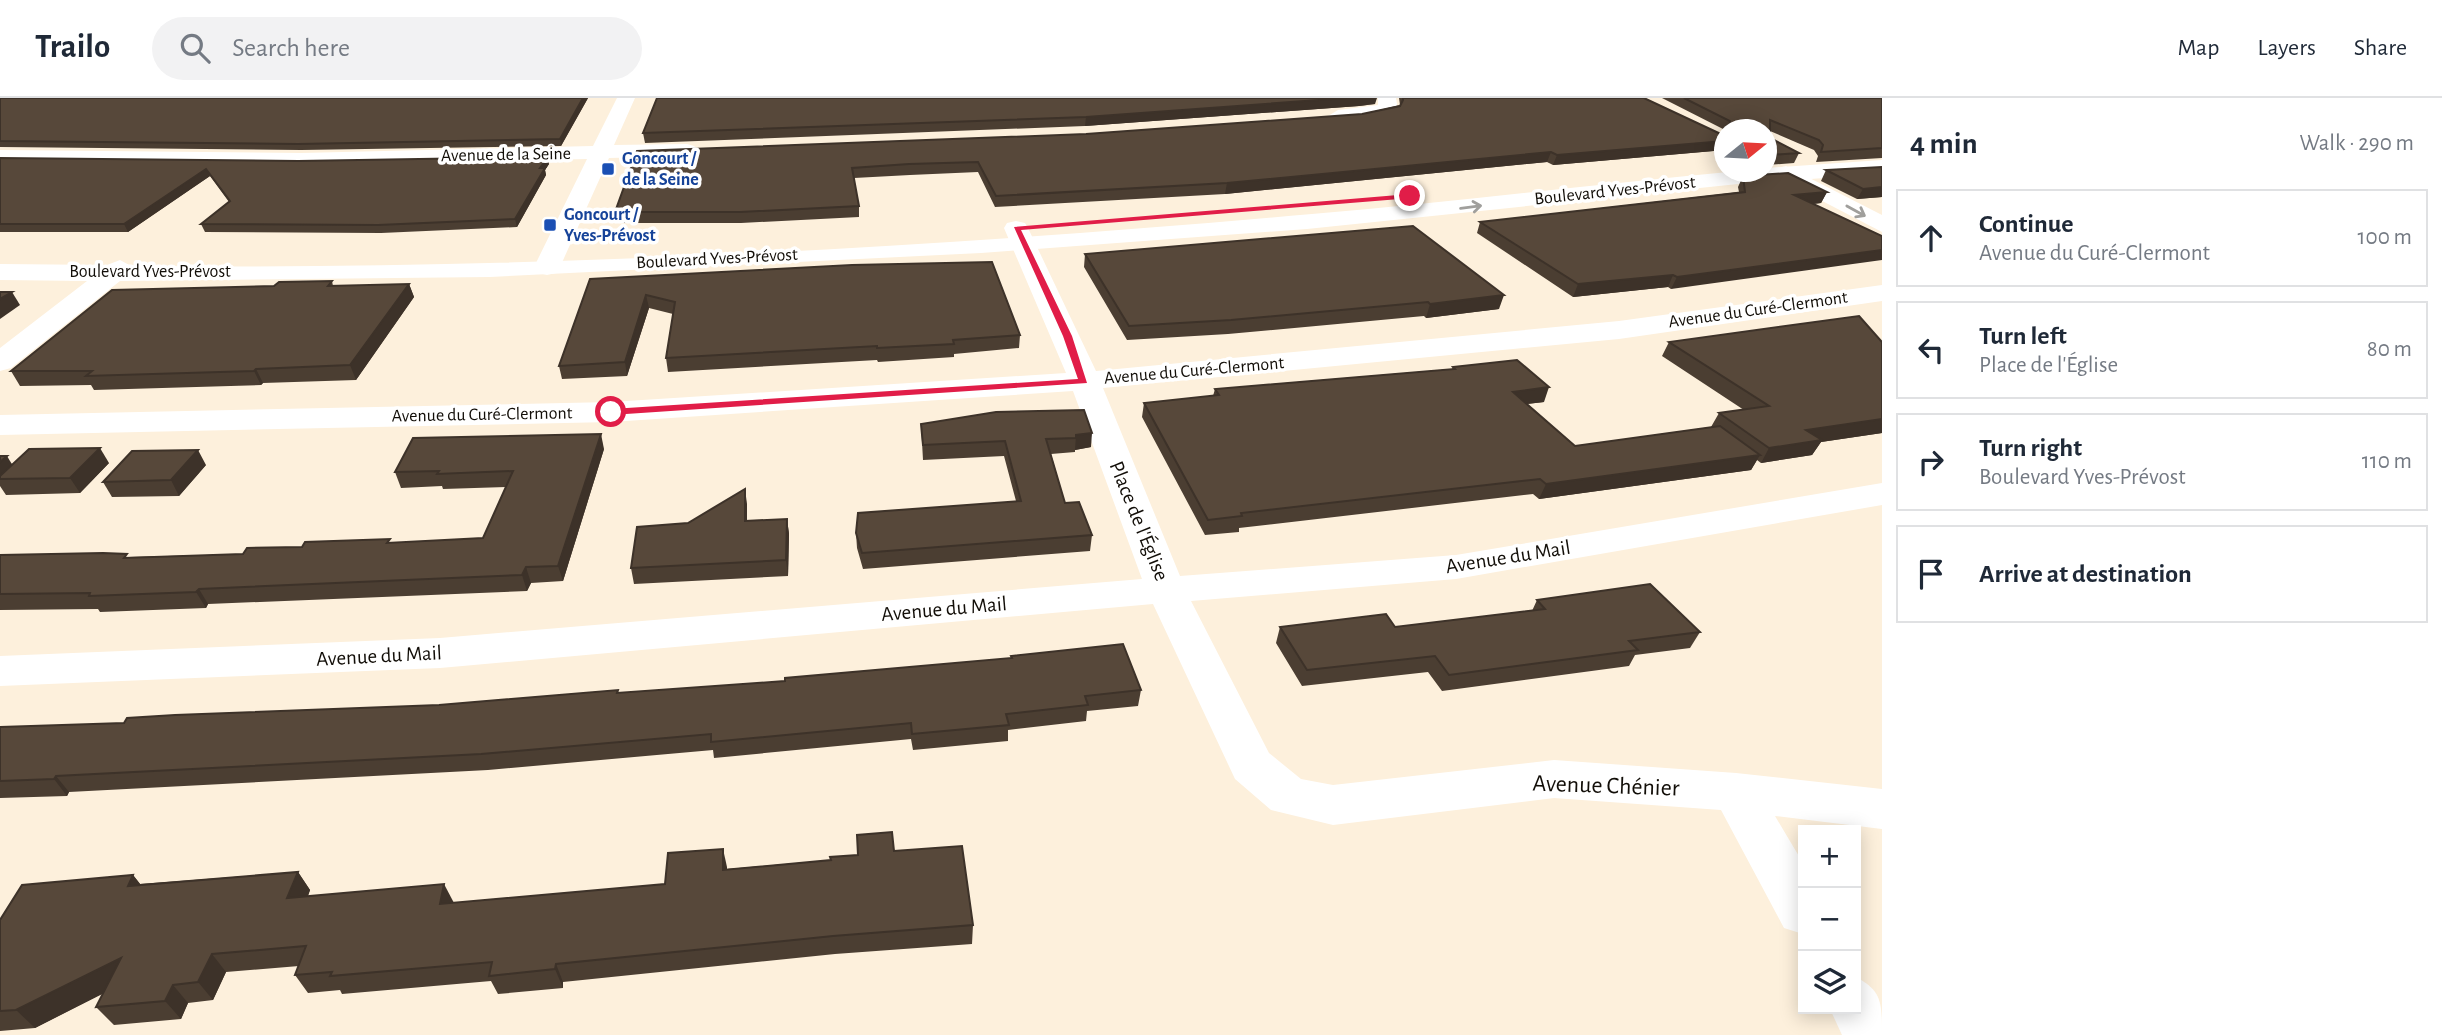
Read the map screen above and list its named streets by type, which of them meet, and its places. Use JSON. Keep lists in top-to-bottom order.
{
  "streets": {
    "street": [
      "Avenue de la Seine",
      "Boulevard Yves-Prévost",
      "Avenue du Curé-Clermont",
      "Place de l'Église",
      "Avenue du Mail",
      "Avenue Chénier"
    ]
  },
  "crossings": [
    ["Boulevard Yves-Prévost", "Place de l'Église"],
    ["Avenue du Curé-Clermont", "Place de l'Église"],
    ["Place de l'Église", "Avenue du Mail"],
    ["Place de l'Église", "Avenue Chénier"]
  ],
  "places": {
    "transit": ["Goncourt / de la Seine", "Goncourt / Yves-Prévost"]
  },
  "north": "right",
  "page": {
    "header": "Trailo",
    "search": "Search here",
    "nav": ["Map", "Layers", "Share"],
    "heading": ["4 min", "Walk · 290 m"],
    "list": [
      ["Continue", "Avenue du Curé-Clermont", "100 m"],
      ["Turn left", "Place de l'Église", "80 m"],
      ["Turn right", "Boulevard Yves-Prévost", "110 m"],
      "Arrive at destination"
    ],
    "map_buttons": ["+", "−"]
  }
}
